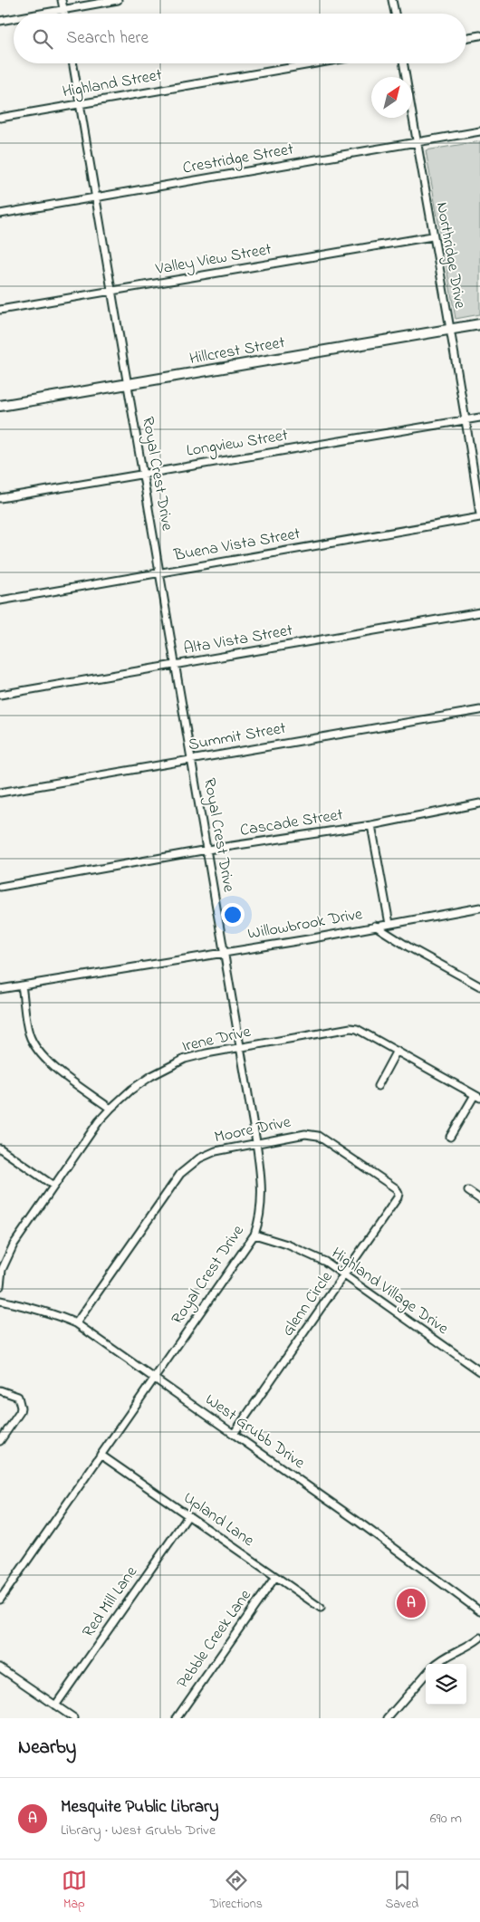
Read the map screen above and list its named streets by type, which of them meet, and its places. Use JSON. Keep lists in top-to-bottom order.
{
  "streets": {
    "street": [
      "Highland Street",
      "Crestridge Street",
      "Northridge Drive",
      "Valley View Street",
      "Hillcrest Street",
      "Longview Street",
      "Royal Crest Drive",
      "Buena Vista Street",
      "Alta Vista Street",
      "Summit Street",
      "Cascade Street",
      "Willowbrook Drive",
      "Irene Drive",
      "Moore Drive",
      "Highland Village Drive",
      "Glenn Circle",
      "West Grubb Drive",
      "Upland Lane",
      "Red Mill Lane",
      "Pebble Creek Lane"
    ]
  },
  "crossings": [
    ["Highland Street", "Royal Crest Drive"],
    ["Crestridge Street", "Northridge Drive"],
    ["Crestridge Street", "Royal Crest Drive"],
    ["Northridge Drive", "Valley View Street"],
    ["Northridge Drive", "Hillcrest Street"],
    ["Northridge Drive", "Longview Street"],
    ["Northridge Drive", "Buena Vista Street"],
    ["Valley View Street", "Royal Crest Drive"],
    ["Hillcrest Street", "Royal Crest Drive"],
    ["Longview Street", "Royal Crest Drive"],
    ["Royal Crest Drive", "Buena Vista Street"],
    ["Royal Crest Drive", "Alta Vista Street"],
    ["Royal Crest Drive", "Summit Street"],
    ["Royal Crest Drive", "Cascade Street"],
    ["Royal Crest Drive", "Willowbrook Drive"],
    ["Royal Crest Drive", "Irene Drive"],
    ["Royal Crest Drive", "Moore Drive"],
    ["Royal Crest Drive", "Highland Village Drive"],
    ["Royal Crest Drive", "West Grubb Drive"],
    ["Royal Crest Drive", "Upland Lane"],
    ["Moore Drive", "Glenn Circle"],
    ["Moore Drive", "West Grubb Drive"],
    ["Highland Village Drive", "Glenn Circle"],
    ["Glenn Circle", "West Grubb Drive"],
    ["Upland Lane", "Red Mill Lane"],
    ["Upland Lane", "Pebble Creek Lane"]
  ],
  "north": "top right",
  "page": {
    "search": "Search here",
    "pins": "A",
    "heading": "Nearby",
    "list": [
      {
        "mark": "A",
        "name": "Mesquite Public Library",
        "note": "Library · West Grubb Drive",
        "value": "690 m"
      }
    ],
    "nav": ["Map", "Directions", "Saved"]
  }
}
